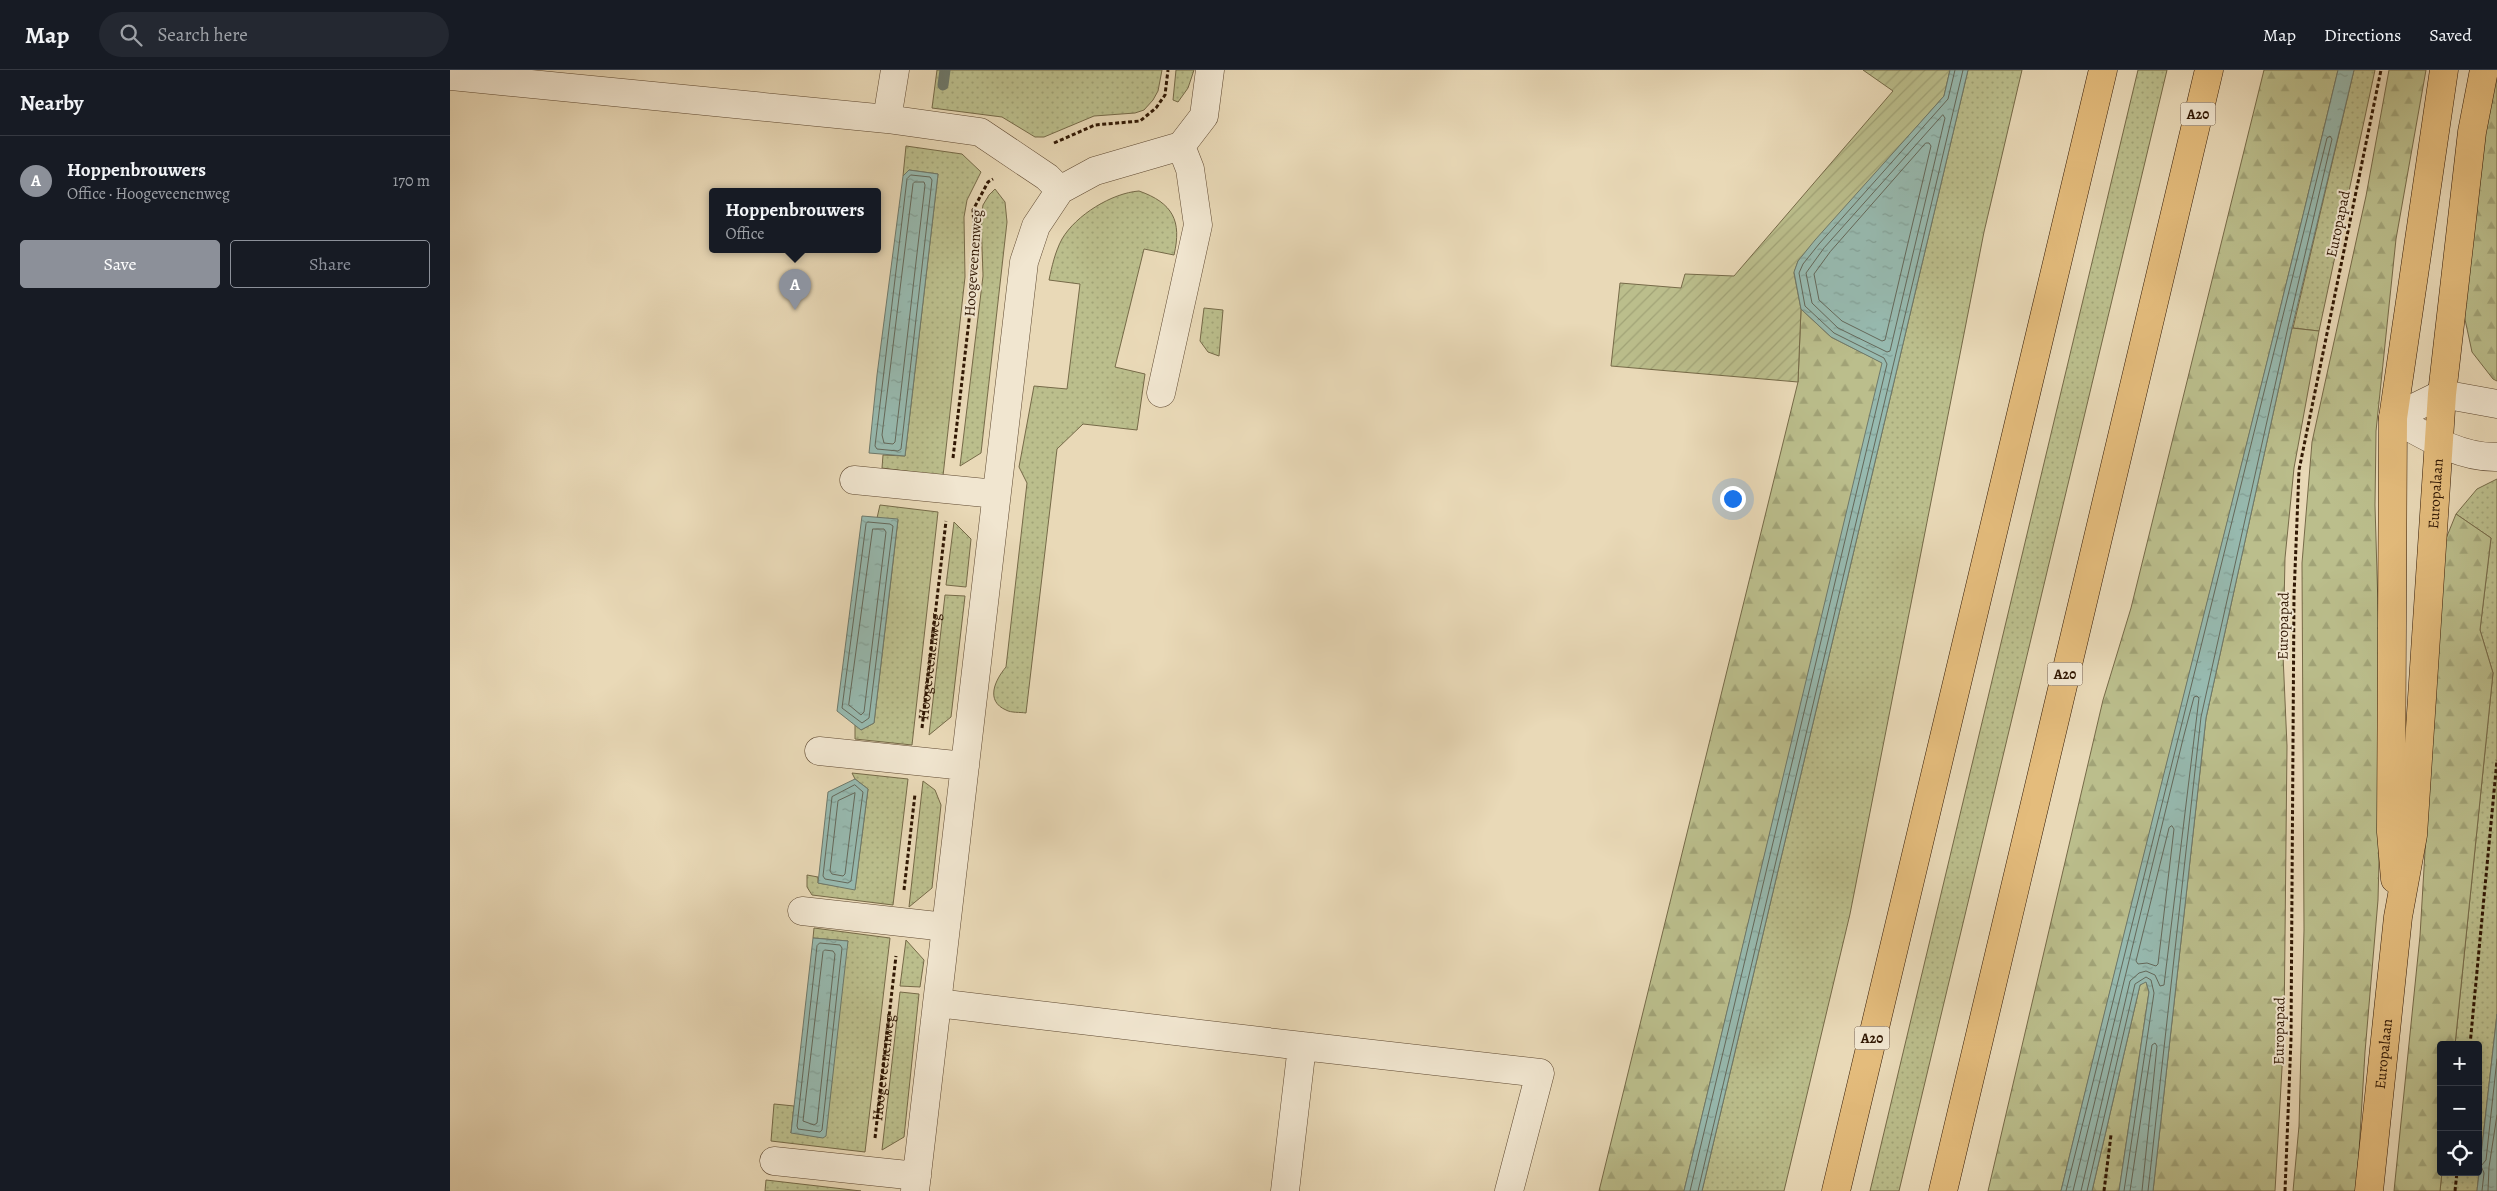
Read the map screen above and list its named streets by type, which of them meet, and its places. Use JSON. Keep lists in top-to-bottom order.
{
  "streets": {
    "main road": ["A20", "Europalaan"],
    "path": ["Europapad", "Hoogeveenenweg"]
  },
  "page": {
    "header": "Map",
    "search": "Search here",
    "nav": ["Map", "Directions", "Saved"],
    "heading": "Nearby",
    "list": [
      {
        "mark": "A",
        "name": "Hoppenbrouwers",
        "note": "Office · Hoogeveenenweg",
        "value": "170 m"
      }
    ],
    "popup": ["Hoppenbrouwers", "Office"],
    "buttons": ["Save", "Share"],
    "pins": "A",
    "map_buttons": ["+", "−"]
  }
}
